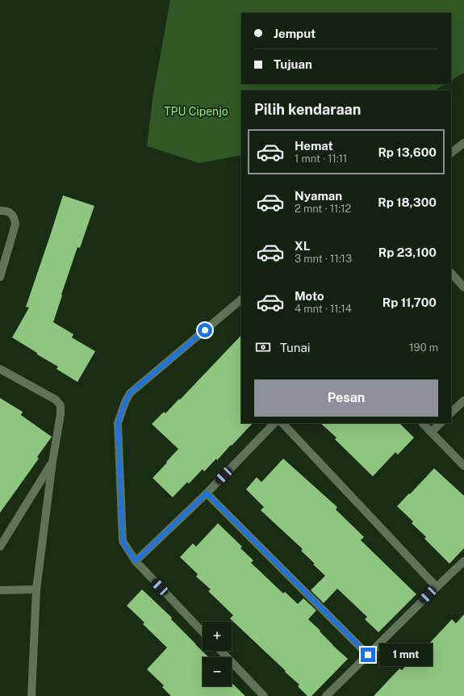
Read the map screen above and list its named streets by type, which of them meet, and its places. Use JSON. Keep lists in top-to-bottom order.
{
  "parks": ["TPU Cipenjo"],
  "page": {
    "banner": ["Jemput", "Tujuan"],
    "heading": "Pilih kendaraan",
    "list": [
      {
        "name": "Hemat",
        "note": "1 mnt · 11:11",
        "value": "Rp 13,600"
      },
      {
        "name": "Nyaman",
        "note": "2 mnt · 11:12",
        "value": "Rp 18,300"
      },
      {
        "name": "XL",
        "note": "3 mnt · 11:13",
        "value": "Rp 23,100"
      },
      {
        "name": "Moto",
        "note": "4 mnt · 11:14",
        "value": "Rp 11,700"
      }
    ],
    "pay": ["Tunai", "190 m"],
    "buttons": "Pesan",
    "map_buttons": ["+", "−"],
    "bubble": "1 mnt"
  }
}
